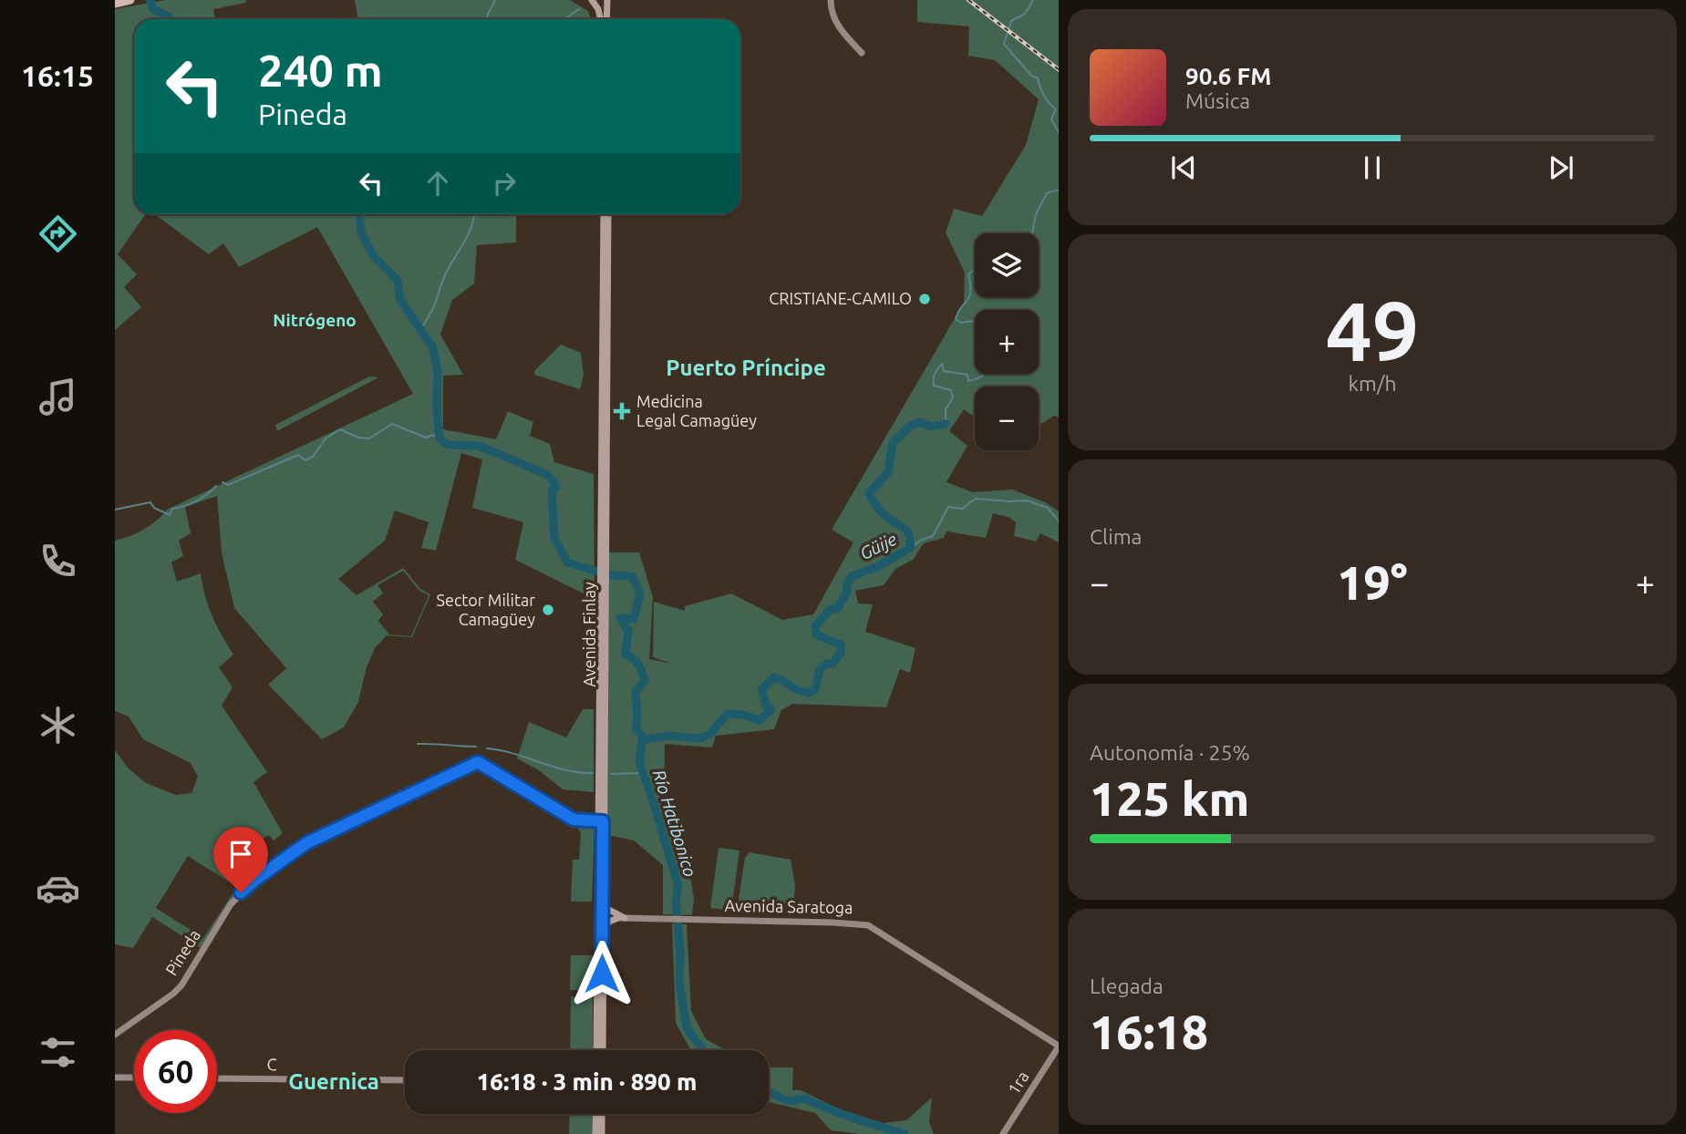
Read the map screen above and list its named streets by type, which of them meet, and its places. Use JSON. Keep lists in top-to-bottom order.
{
  "streets": {
    "main road": ["Avenida Finlay"],
    "street": [
      "Avenida Saratoga",
      "Pineda",
      "C",
      "1ra"
    ]
  },
  "crossings": [
    ["Avenida Finlay", "Avenida Saratoga"],
    ["Avenida Finlay", "Pineda"],
    ["Avenida Saratoga", "1ra"]
  ],
  "districts": ["Nitrógeno", "Puerto Príncipe", "Guernica"],
  "water": ["Güije", "Río Hatibonico"],
  "places": {
    "other": ["CRISTIANE-CAMILO", "Sector Militar Camagüey"],
    "health": ["Medicina Legal Camagüey"]
  },
  "page": {
    "tabs": "16:15",
    "turn": ["240 m", "Pineda"],
    "song": ["90.6 FM", "Música"],
    "map_buttons": ["+", "−"],
    "tile": [
      ["49", "km/h"],
      "Clima",
      ["Autonomía · 25%", "125 km"],
      ["Llegada", "16:18"]
    ],
    "heat": ["−", "19°", "+"],
    "limit": "60",
    "trip": "16:18 · 3 min · 890 m"
  }
}
